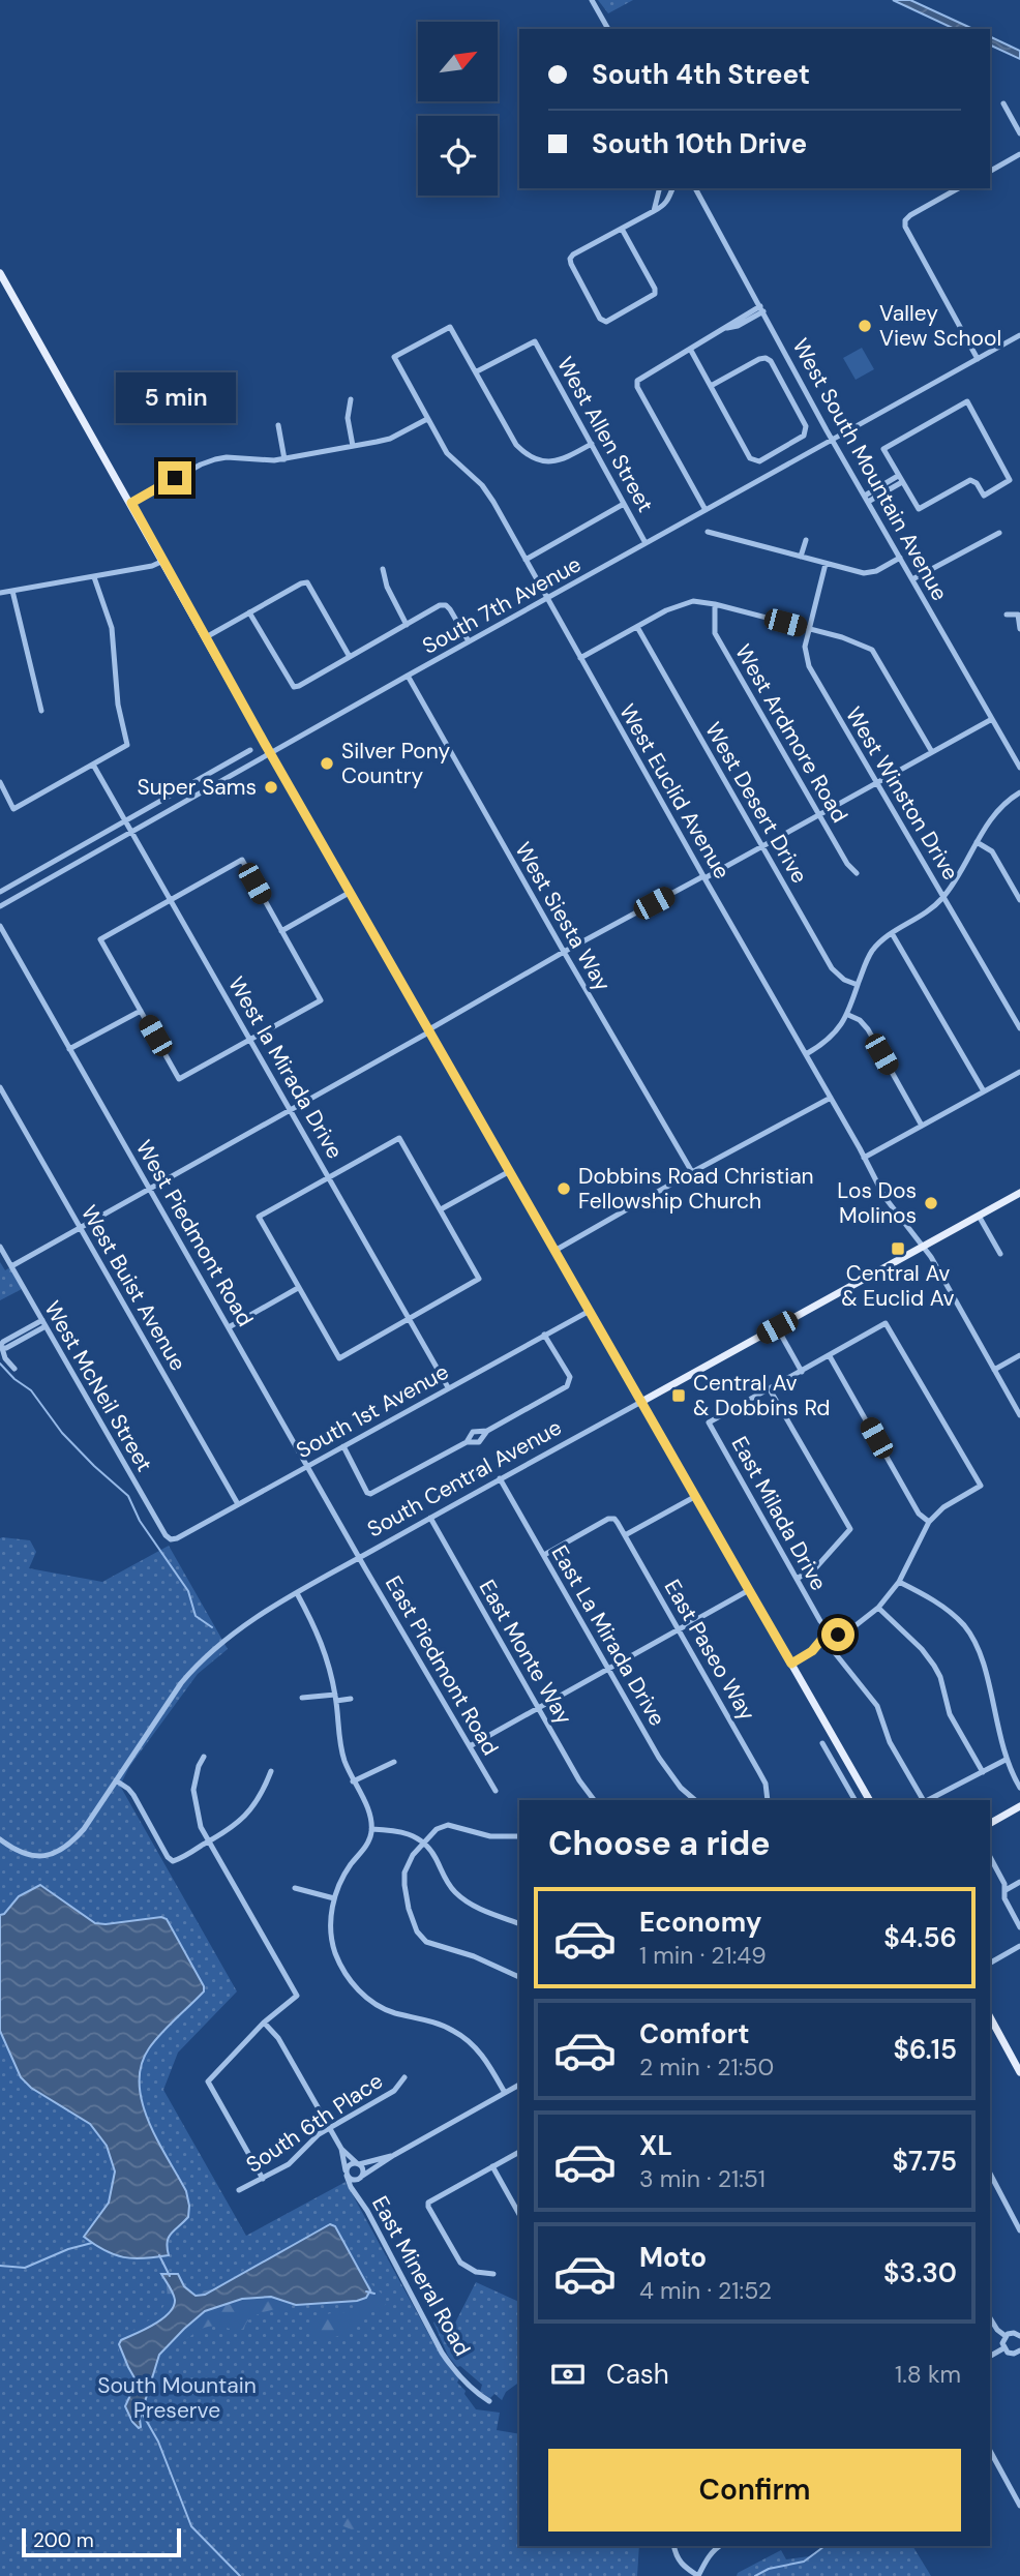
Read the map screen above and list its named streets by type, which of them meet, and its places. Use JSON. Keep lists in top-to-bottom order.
{
  "streets": {
    "main road": ["South Central Avenue"],
    "street": [
      "West Allen Street",
      "West South Mountain Avenue",
      "South 7th Avenue",
      "West Ardmore Road",
      "West Euclid Avenue",
      "West Winston Drive",
      "West Desert Drive",
      "West Siesta Way",
      "West la Mirada Drive",
      "West Piedmont Road",
      "West Buist Avenue",
      "West McNeil Street",
      "South 1st Avenue",
      "East Milada Drive",
      "East La Mirada Drive",
      "East Paseo Way",
      "East Monte Way",
      "East Piedmont Road",
      "South 6th Place",
      "East Mineral Road"
    ]
  },
  "crossings": [
    ["West Allen Street", "South 7th Avenue"],
    ["West Allen Street", "West Euclid Avenue"],
    ["West South Mountain Avenue", "South 7th Avenue"],
    ["South 7th Avenue", "West Euclid Avenue"],
    ["South 7th Avenue", "West Siesta Way"],
    ["South 7th Avenue", "West la Mirada Drive"],
    ["West Euclid Avenue", "South Central Avenue"],
    ["West la Mirada Drive", "South 1st Avenue"],
    ["West Piedmont Road", "South 1st Avenue"],
    ["West Piedmont Road", "South Central Avenue"],
    ["West Piedmont Road", "East Piedmont Road"],
    ["West Buist Avenue", "South 1st Avenue"],
    ["West McNeil Street", "South 1st Avenue"],
    ["South Central Avenue", "East La Mirada Drive"],
    ["South Central Avenue", "East Monte Way"],
    ["South Central Avenue", "East Piedmont Road"],
    ["East La Mirada Drive", "East Paseo Way"],
    ["South 6th Place", "East Mineral Road"]
  ],
  "parks": ["South Mountain Preserve"],
  "places": {
    "other": [
      "Valley View School",
      "Silver Pony Country",
      "Super Sams",
      "Dobbins Road Christian Fellowship Church",
      "Los Dos Molinos"
    ],
    "transit": ["Central Av & Euclid Av", "Central Av & Dobbins Rd"]
  },
  "scale_bar": "200 m",
  "north": "top right",
  "page": {
    "banner": ["South 4th Street", "South 10th Drive"],
    "bubble": "5 min",
    "heading": "Choose a ride",
    "list": [
      {
        "name": "Economy",
        "note": "1 min · 21:49",
        "value": "$4.56"
      },
      {
        "name": "Comfort",
        "note": "2 min · 21:50",
        "value": "$6.15"
      },
      {
        "name": "XL",
        "note": "3 min · 21:51",
        "value": "$7.75"
      },
      {
        "name": "Moto",
        "note": "4 min · 21:52",
        "value": "$3.30"
      }
    ],
    "pay": ["Cash", "1.8 km"],
    "buttons": "Confirm",
    "scale": "200 m"
  }
}
